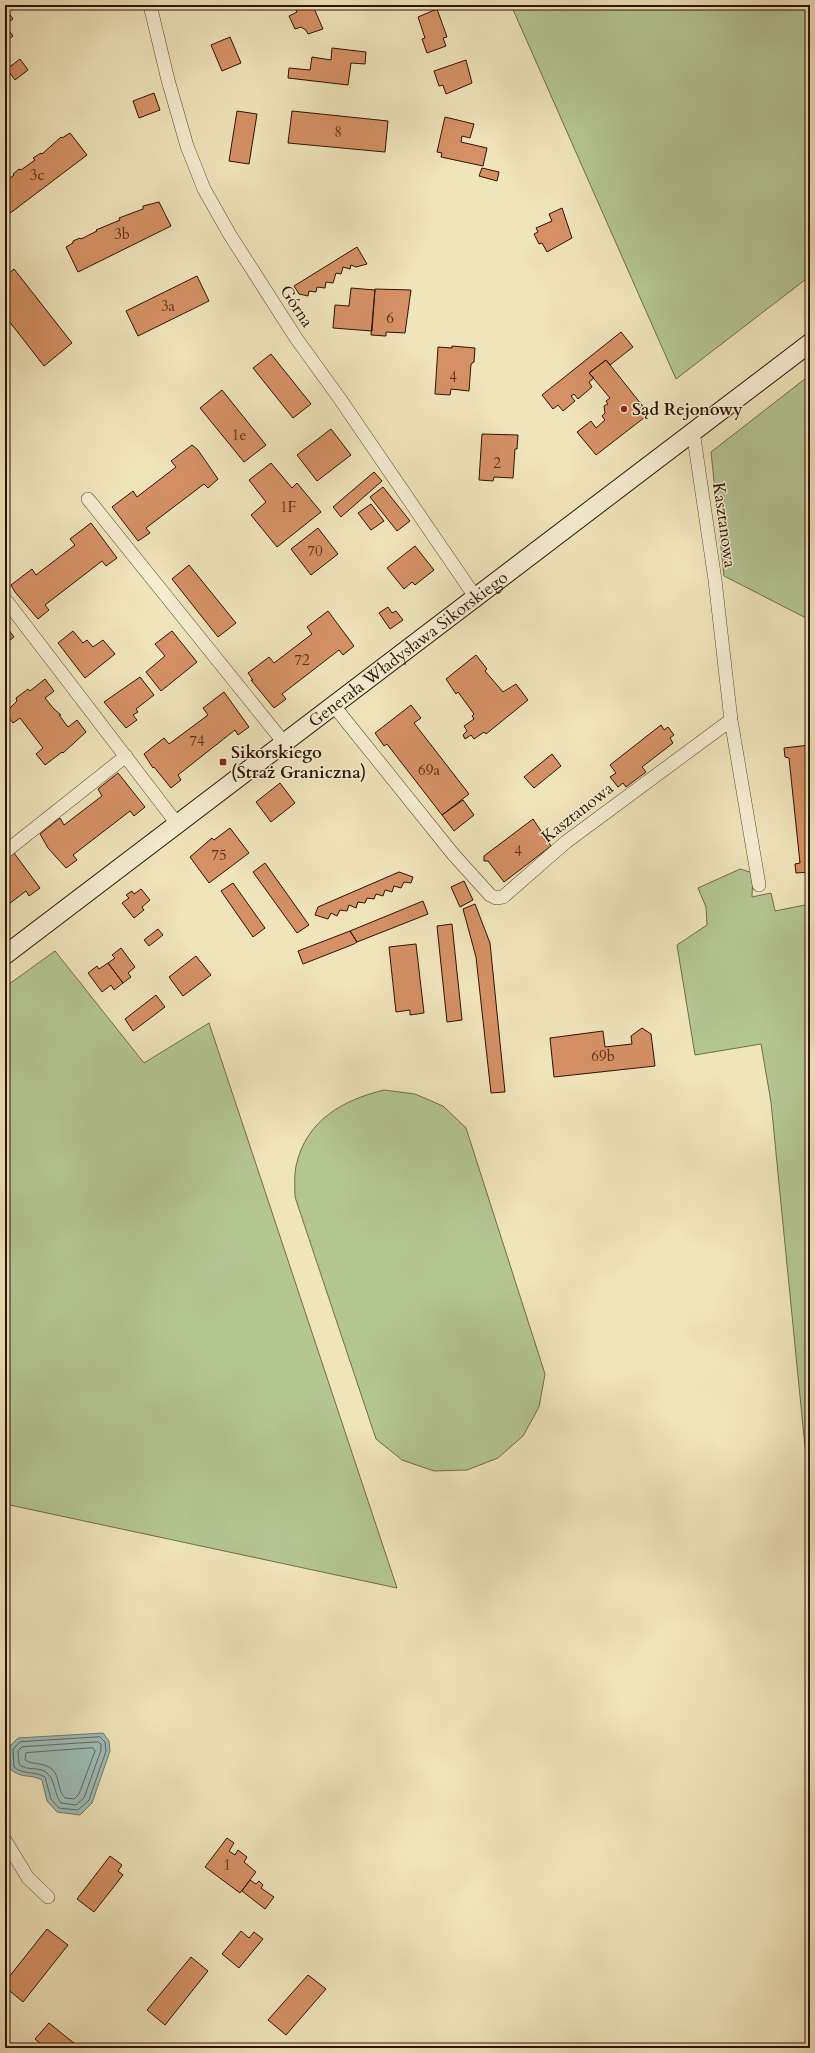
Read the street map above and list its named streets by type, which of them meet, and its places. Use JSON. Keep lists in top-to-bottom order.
{
  "streets": {
    "main road": ["Generała Władysława Sikorskiego"],
    "street": ["Górna", "Kasztanowa"]
  },
  "crossings": [
    ["Górna", "Generała Władysława Sikorskiego"],
    ["Kasztanowa", "Generała Władysława Sikorskiego"]
  ],
  "places": {
    "other": ["Sąd Rejonowy"],
    "transit": ["Sikorskiego (Straż Graniczna)"]
  },
  "house_numbers": [
    "8",
    "3c",
    "3b",
    "3a",
    "6",
    "4",
    "1e",
    "2",
    "1F",
    "70",
    "72",
    "74",
    "69a",
    "4",
    "75",
    "69b",
    "1"
  ]
}
